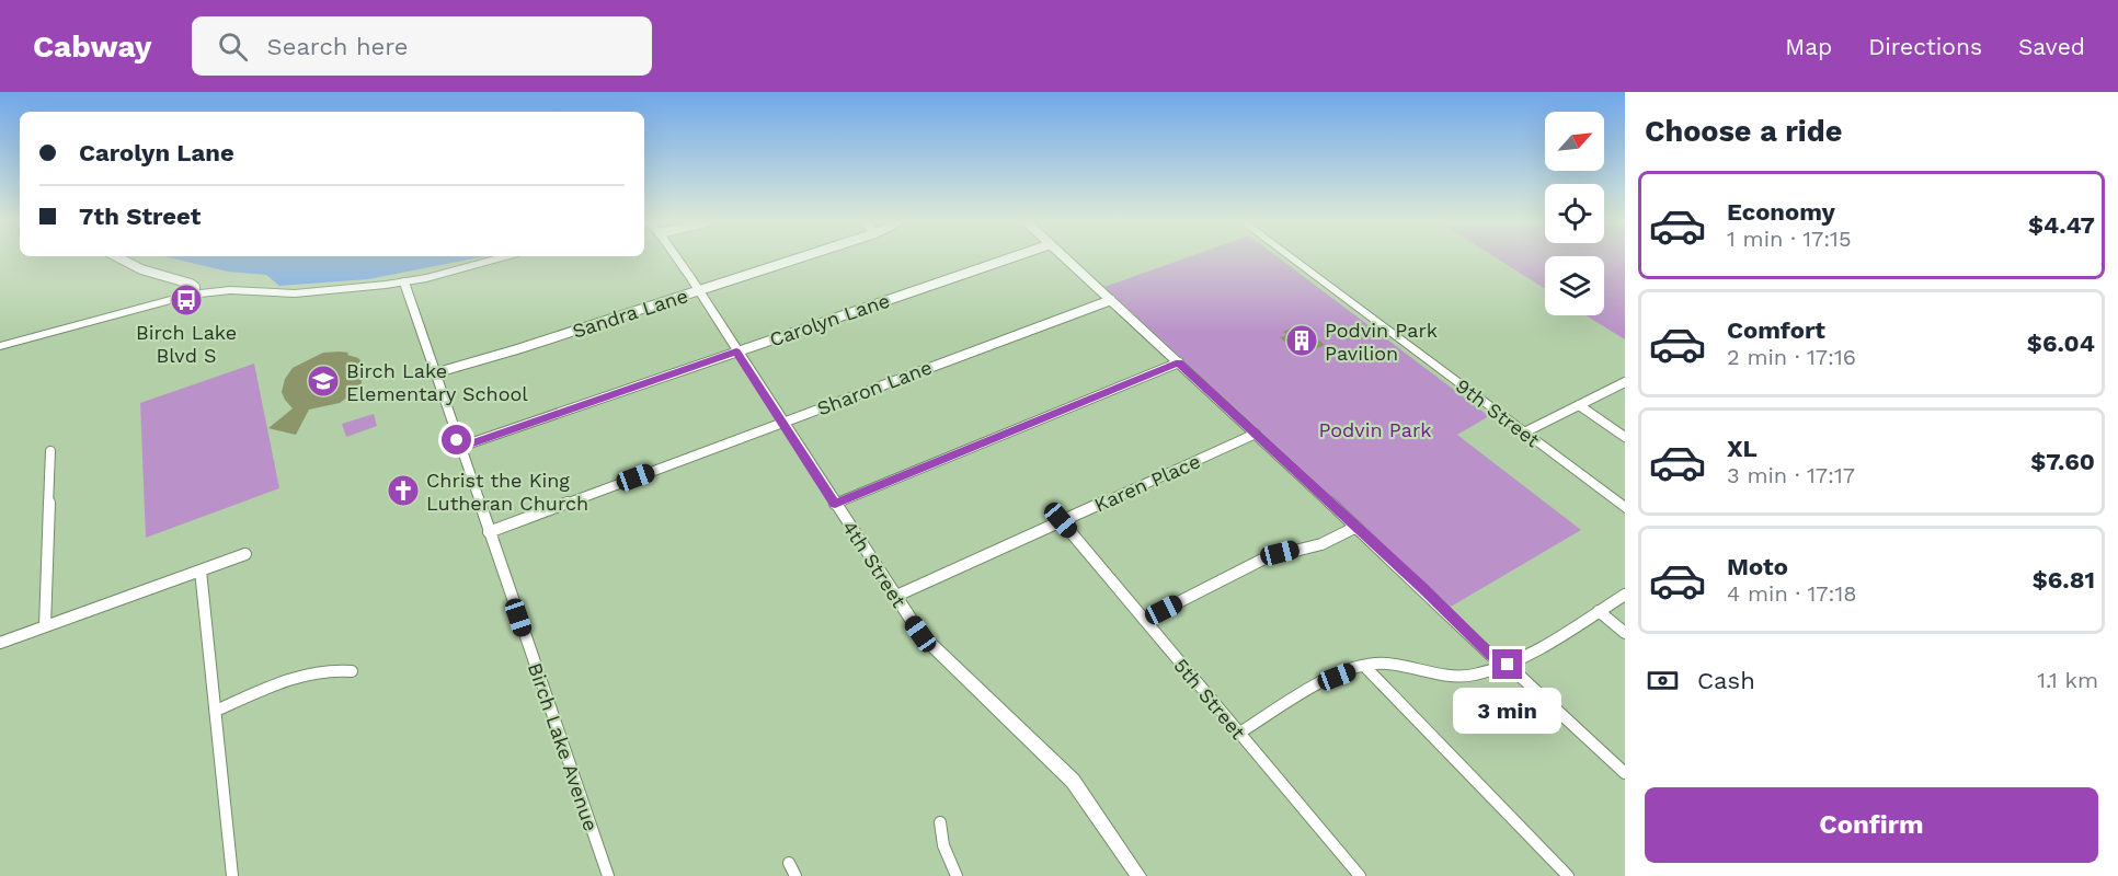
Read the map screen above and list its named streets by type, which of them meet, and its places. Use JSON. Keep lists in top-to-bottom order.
{
  "streets": {
    "street": [
      "Sandra Lane",
      "Carolyn Lane",
      "Sharon Lane",
      "9th Street",
      "Karen Place",
      "4th Street",
      "5th Street",
      "Birch Lake Avenue"
    ]
  },
  "crossings": [
    ["Sandra Lane", "4th Street"],
    ["Sandra Lane", "Birch Lake Avenue"],
    ["Carolyn Lane", "4th Street"],
    ["Carolyn Lane", "Birch Lake Avenue"],
    ["Sharon Lane", "4th Street"],
    ["Sharon Lane", "Birch Lake Avenue"],
    ["Karen Place", "4th Street"],
    ["Karen Place", "5th Street"]
  ],
  "parks": ["Podvin Park"],
  "places": {
    "bus stop": ["Birch Lake Blvd S"],
    "building": ["Podvin Park Pavilion"],
    "school or university": ["Birch Lake Elementary School"],
    "church": ["Christ the King Lutheran Church"]
  },
  "north": "top right",
  "page": {
    "header": "Cabway",
    "search": "Search here",
    "nav": ["Map", "Directions", "Saved"],
    "heading": "Choose a ride",
    "banner": ["Carolyn Lane", "7th Street"],
    "list": [
      {
        "name": "Economy",
        "note": "1 min · 17:15",
        "value": "$4.47"
      },
      {
        "name": "Comfort",
        "note": "2 min · 17:16",
        "value": "$6.04"
      },
      {
        "name": "XL",
        "note": "3 min · 17:17",
        "value": "$7.60"
      },
      {
        "name": "Moto",
        "note": "4 min · 17:18",
        "value": "$6.81"
      }
    ],
    "pay": ["Cash", "1.1 km"],
    "bubble": "3 min",
    "buttons": "Confirm"
  }
}
